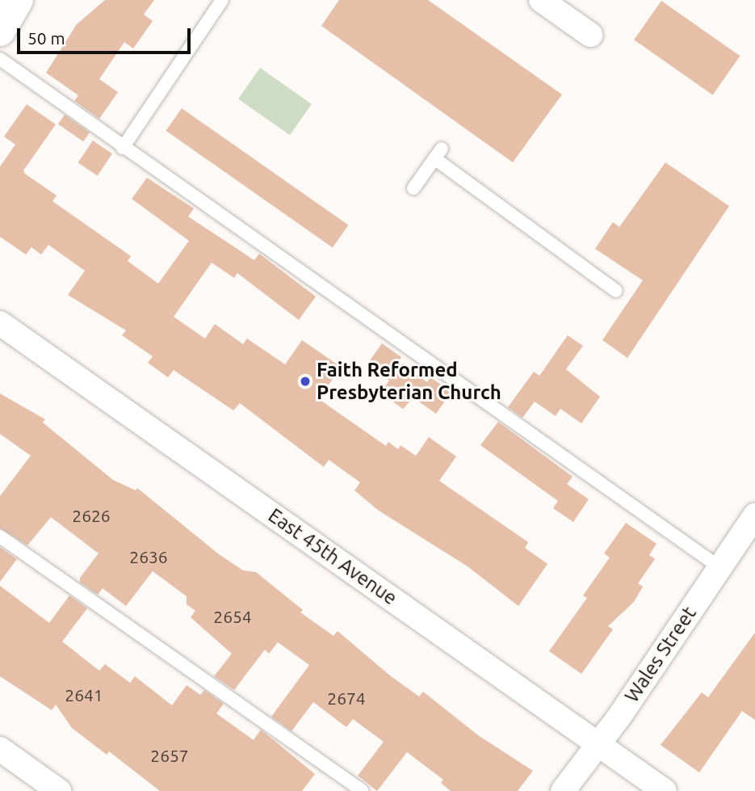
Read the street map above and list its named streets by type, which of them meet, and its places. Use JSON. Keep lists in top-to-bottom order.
{
  "streets": {
    "street": ["East 45th Avenue", "Wales Street"]
  },
  "crossings": [
    ["East 45th Avenue", "Wales Street"]
  ],
  "places": ["Faith Reformed Presbyterian Church"],
  "house_numbers": [
    "2626",
    "2636",
    "2654",
    "2641",
    "2674",
    "2657"
  ],
  "scale_bar": "50 m"
}
